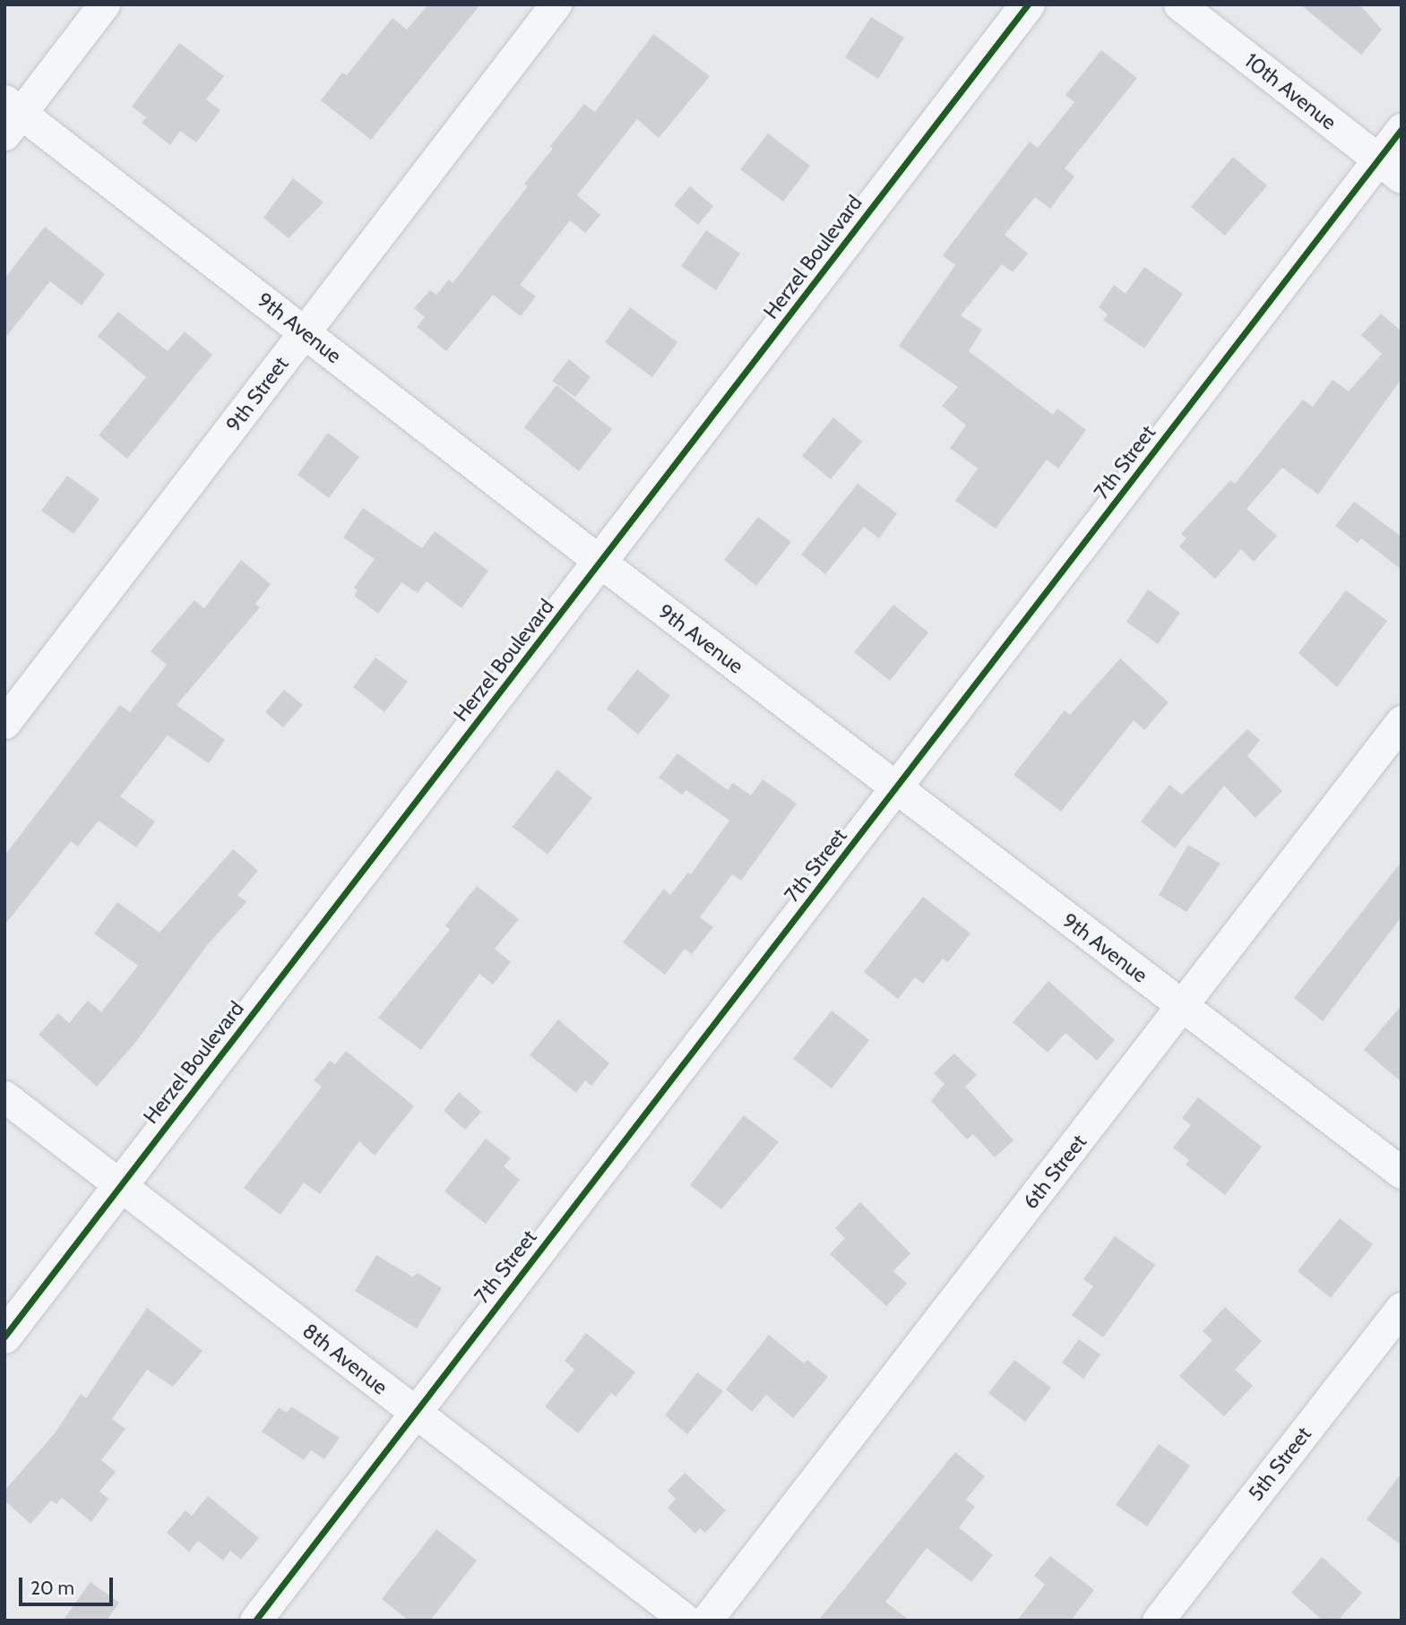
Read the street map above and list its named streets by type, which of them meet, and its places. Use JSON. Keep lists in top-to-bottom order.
{
  "streets": {
    "street": [
      "10th Avenue",
      "Herzel Boulevard",
      "9th Avenue",
      "9th Street",
      "7th Street",
      "6th Street",
      "8th Avenue",
      "5th Street"
    ]
  },
  "crossings": [
    ["10th Avenue", "7th Street"],
    ["Herzel Boulevard", "9th Avenue"],
    ["Herzel Boulevard", "8th Avenue"],
    ["9th Avenue", "9th Street"],
    ["9th Avenue", "7th Street"],
    ["9th Avenue", "6th Street"],
    ["7th Street", "8th Avenue"]
  ],
  "scale_bar": "20 m"
}
